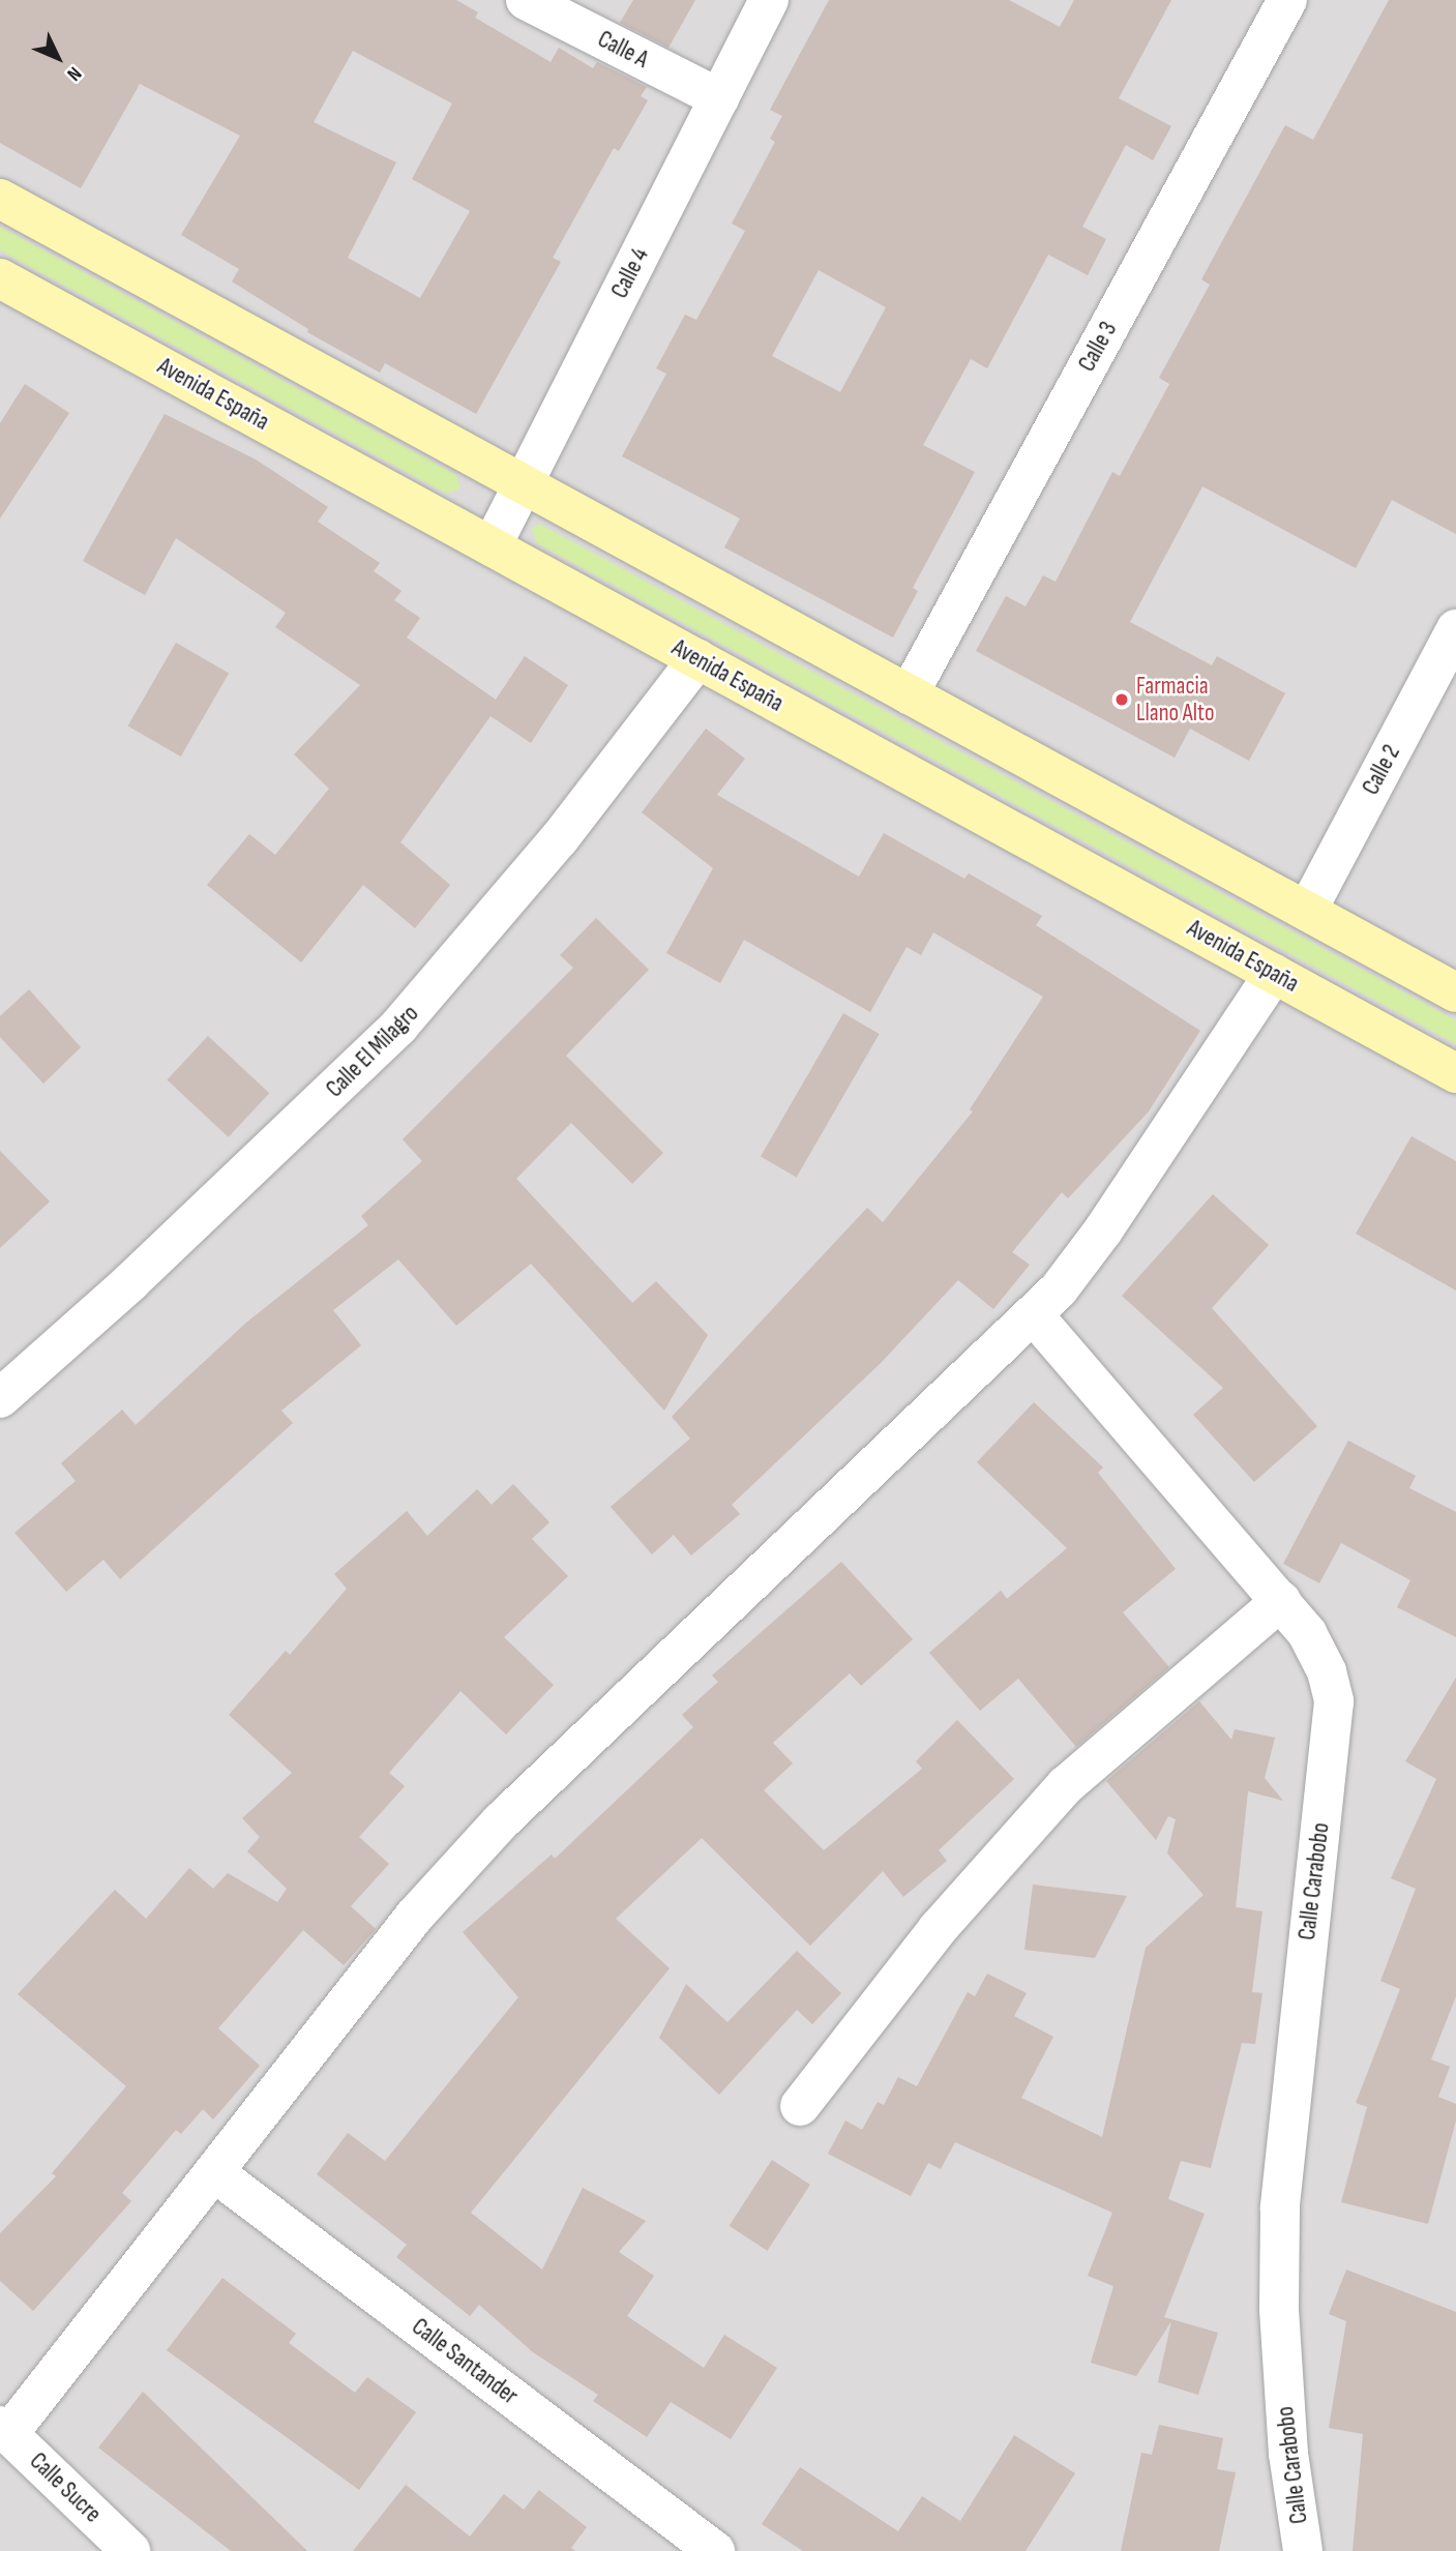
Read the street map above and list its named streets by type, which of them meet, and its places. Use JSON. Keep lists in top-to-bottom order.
{
  "streets": {
    "main road": ["Avenida España"],
    "street": [
      "Calle A",
      "Calle 4",
      "Calle 3",
      "Calle 2",
      "Calle El Milagro",
      "Calle Carabobo",
      "Calle Santander",
      "Calle Sucre"
    ]
  },
  "crossings": [
    ["Calle A", "Calle 4"],
    ["Calle 4", "Avenida España"],
    ["Avenida España", "Calle El Milagro"]
  ],
  "places": ["Farmacia Llano Alto"],
  "north": "bottom right"
}
